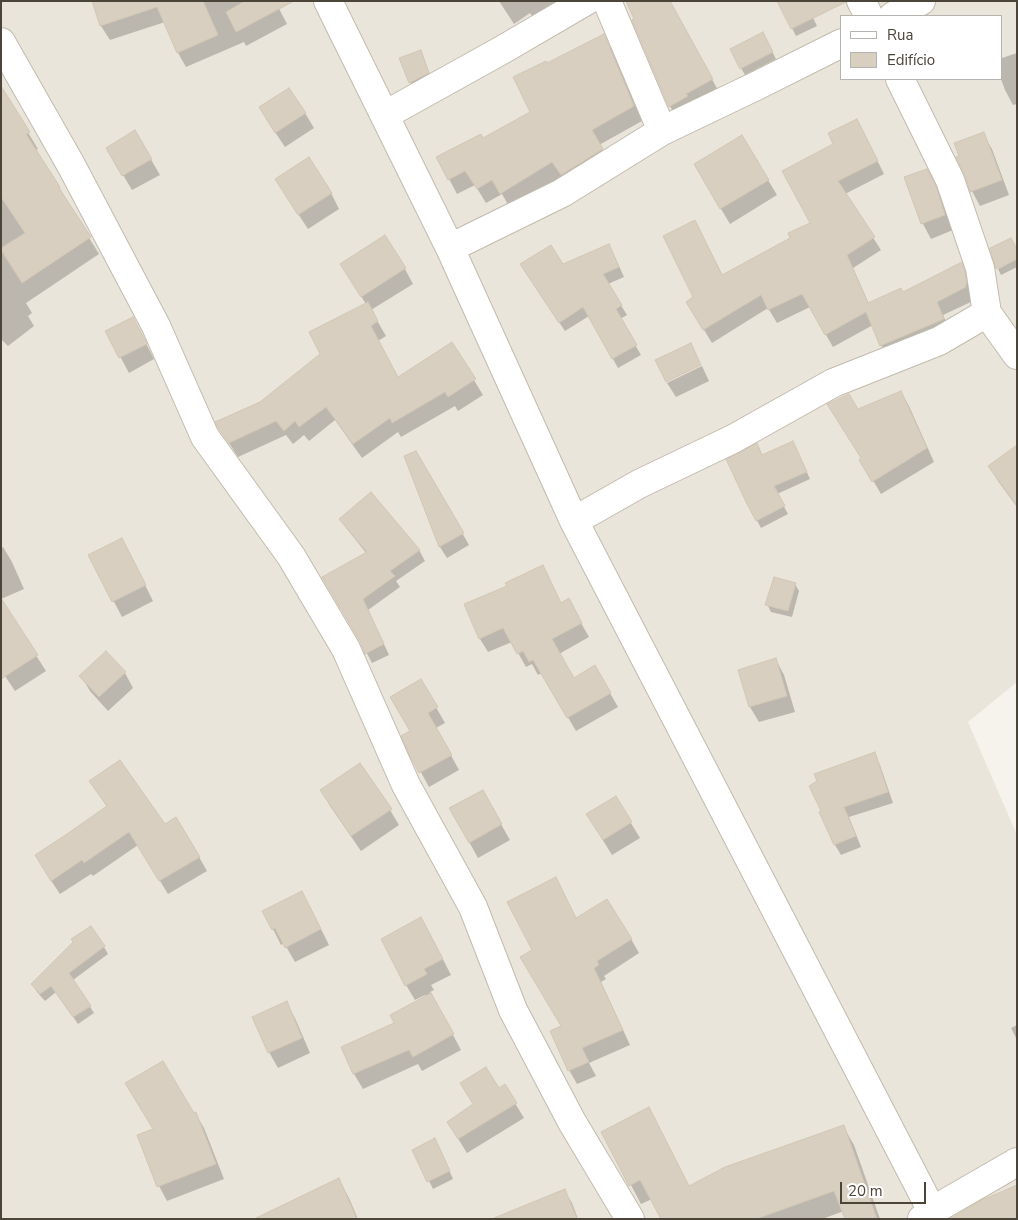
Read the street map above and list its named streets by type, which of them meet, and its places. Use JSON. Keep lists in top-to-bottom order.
{
  "legend": ["Rua", "Edifício"],
  "scale_bar": "20 m"
}
